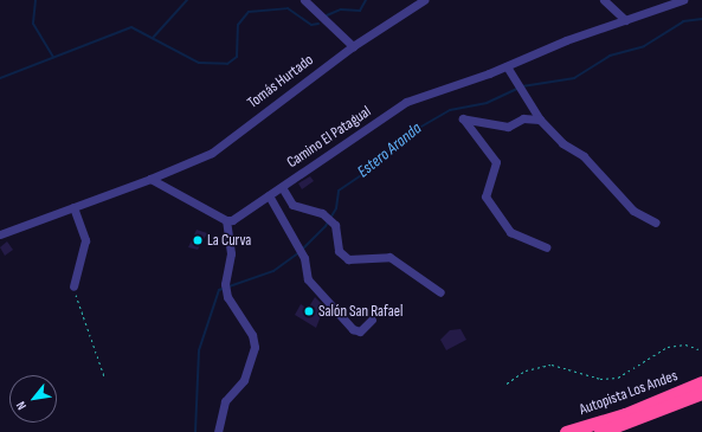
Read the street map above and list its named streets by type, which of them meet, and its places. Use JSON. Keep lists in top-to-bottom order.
{
  "streets": {
    "highway": ["Autopista Los Andes"],
    "street": ["Tomás Hurtado", "Camino El Patagual"]
  },
  "water": ["Estero Aranda"],
  "places": ["La Curva", "Salón San Rafael"],
  "north": "bottom left"
}
